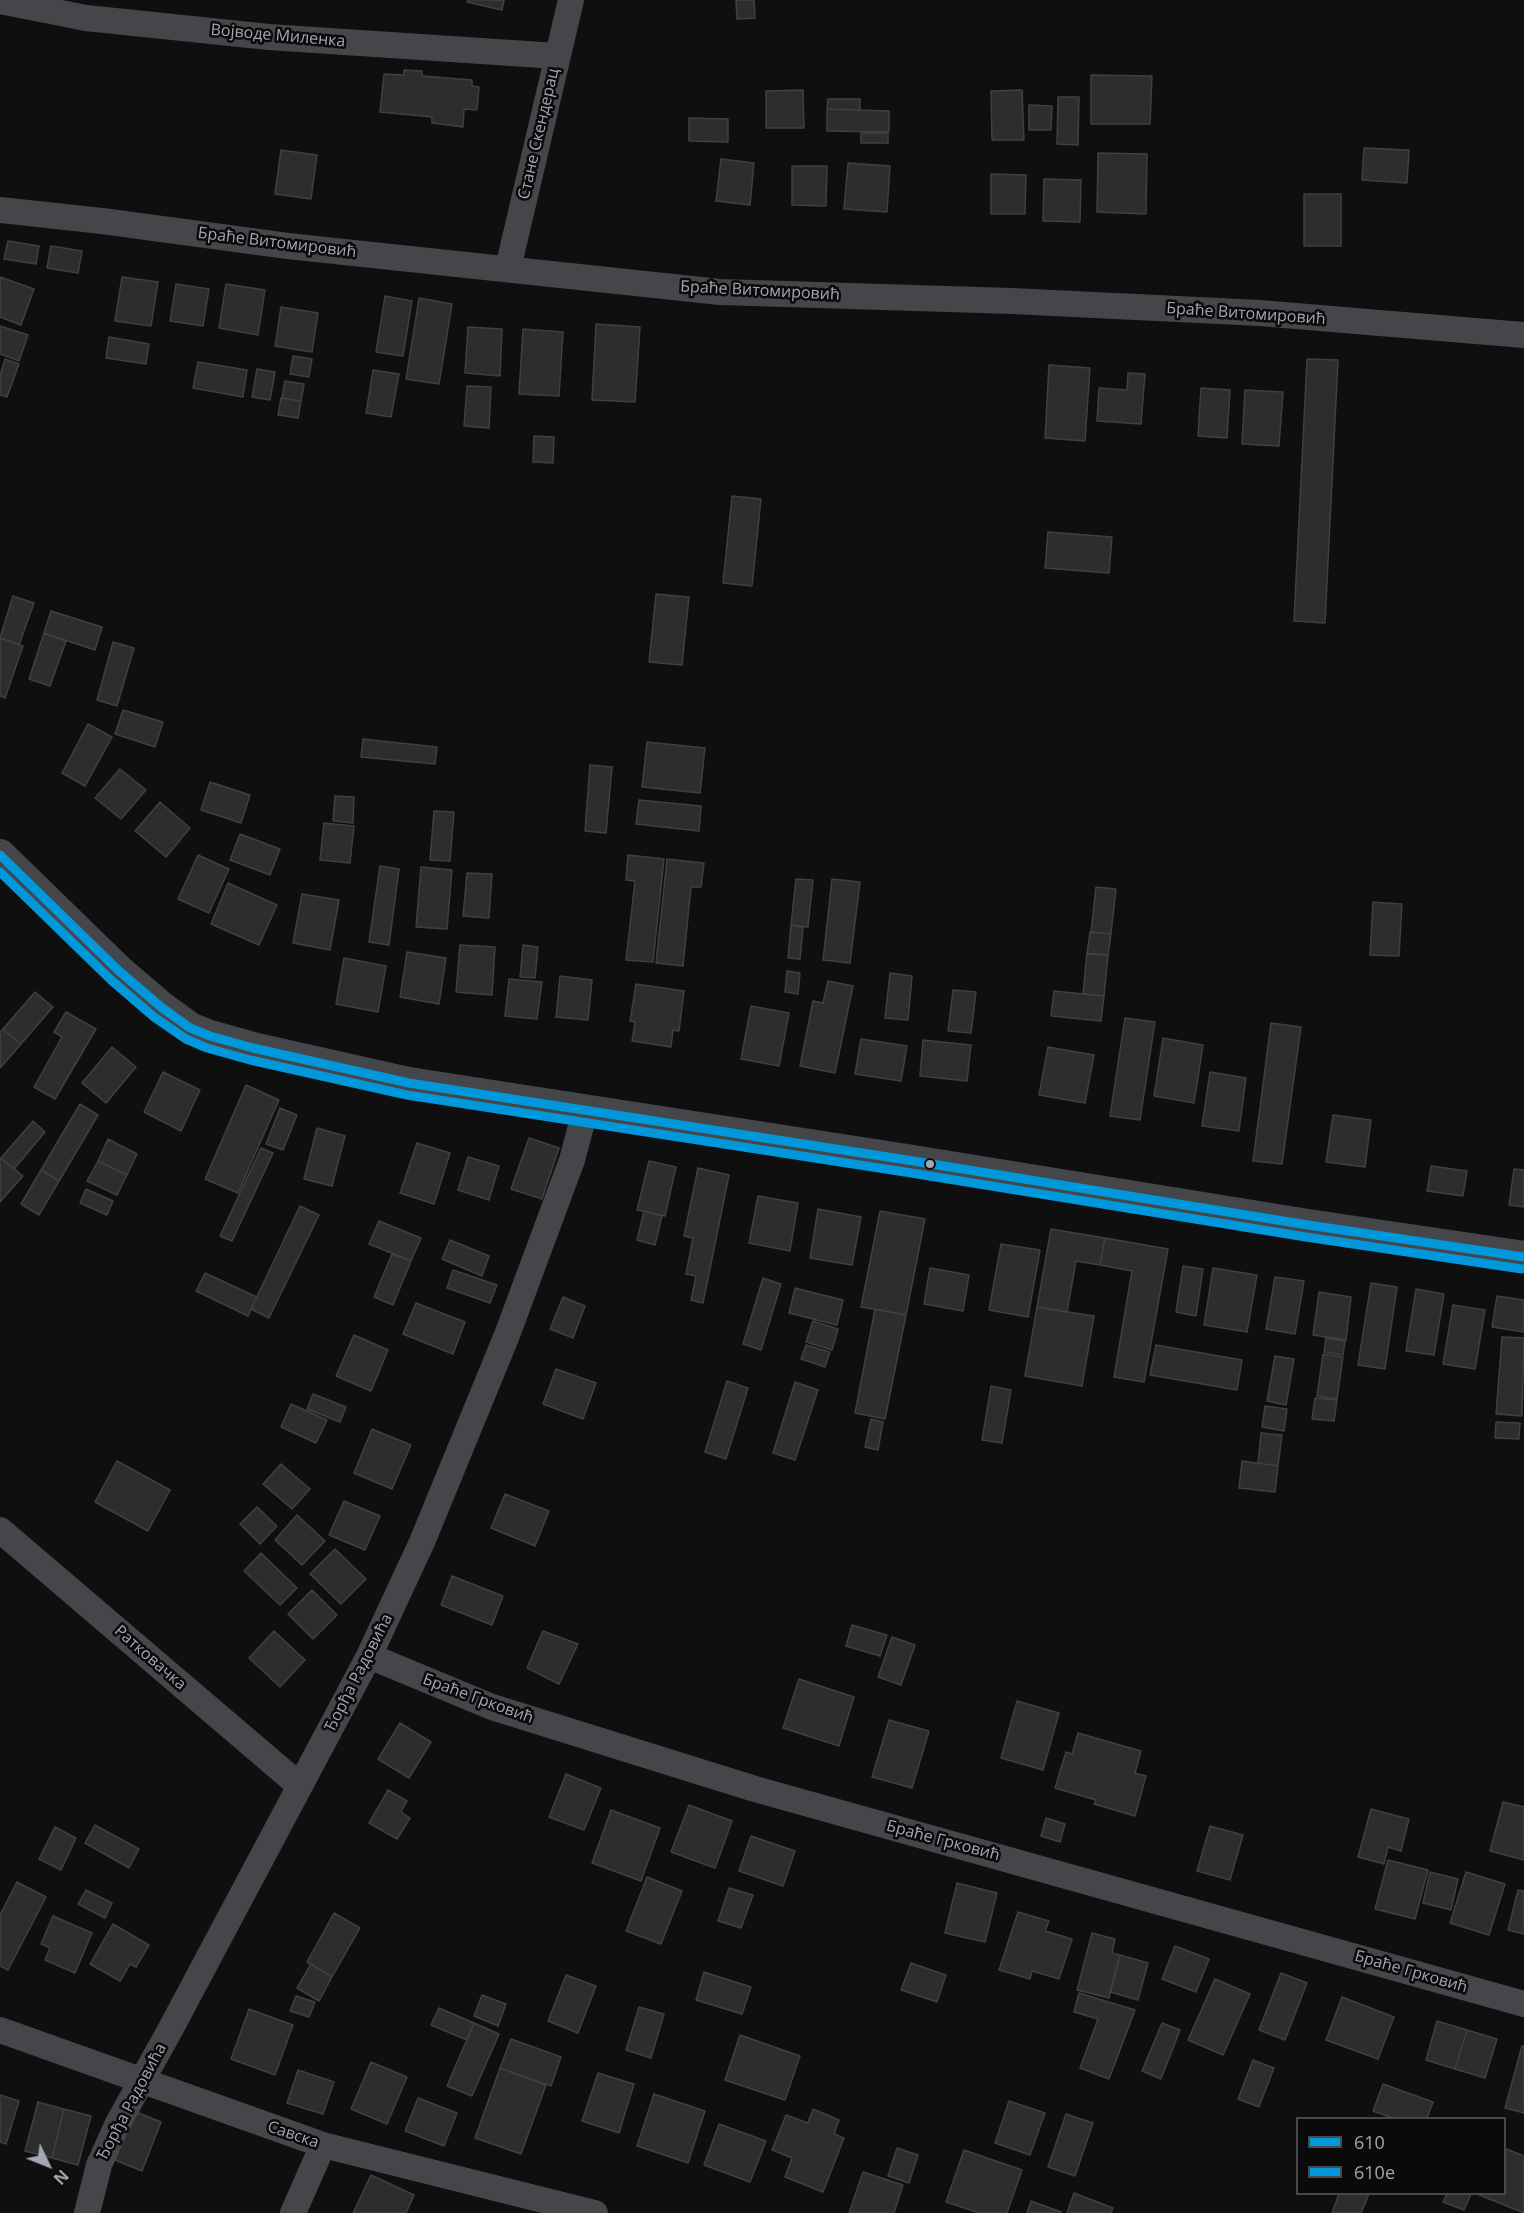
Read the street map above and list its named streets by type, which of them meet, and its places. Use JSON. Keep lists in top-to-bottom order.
{
  "streets": {
    "street": [
      "Војводе Миленка",
      "Стане Скендерац",
      "Браће Витомировић",
      "Ратковачка",
      "Ђорђа Радовића",
      "Браће Грковић",
      "Савска"
    ]
  },
  "crossings": [
    ["Војводе Миленка", "Стане Скендерац"],
    ["Стане Скендерац", "Браће Витомировић"],
    ["Ратковачка", "Ђорђа Радовића"],
    ["Ђорђа Радовића", "Браће Грковић"],
    ["Ђорђа Радовића", "Савска"]
  ],
  "lines": ["transit line 610", "transit line 610e"],
  "legend": ["610", "610e"],
  "north": "bottom right"
}
